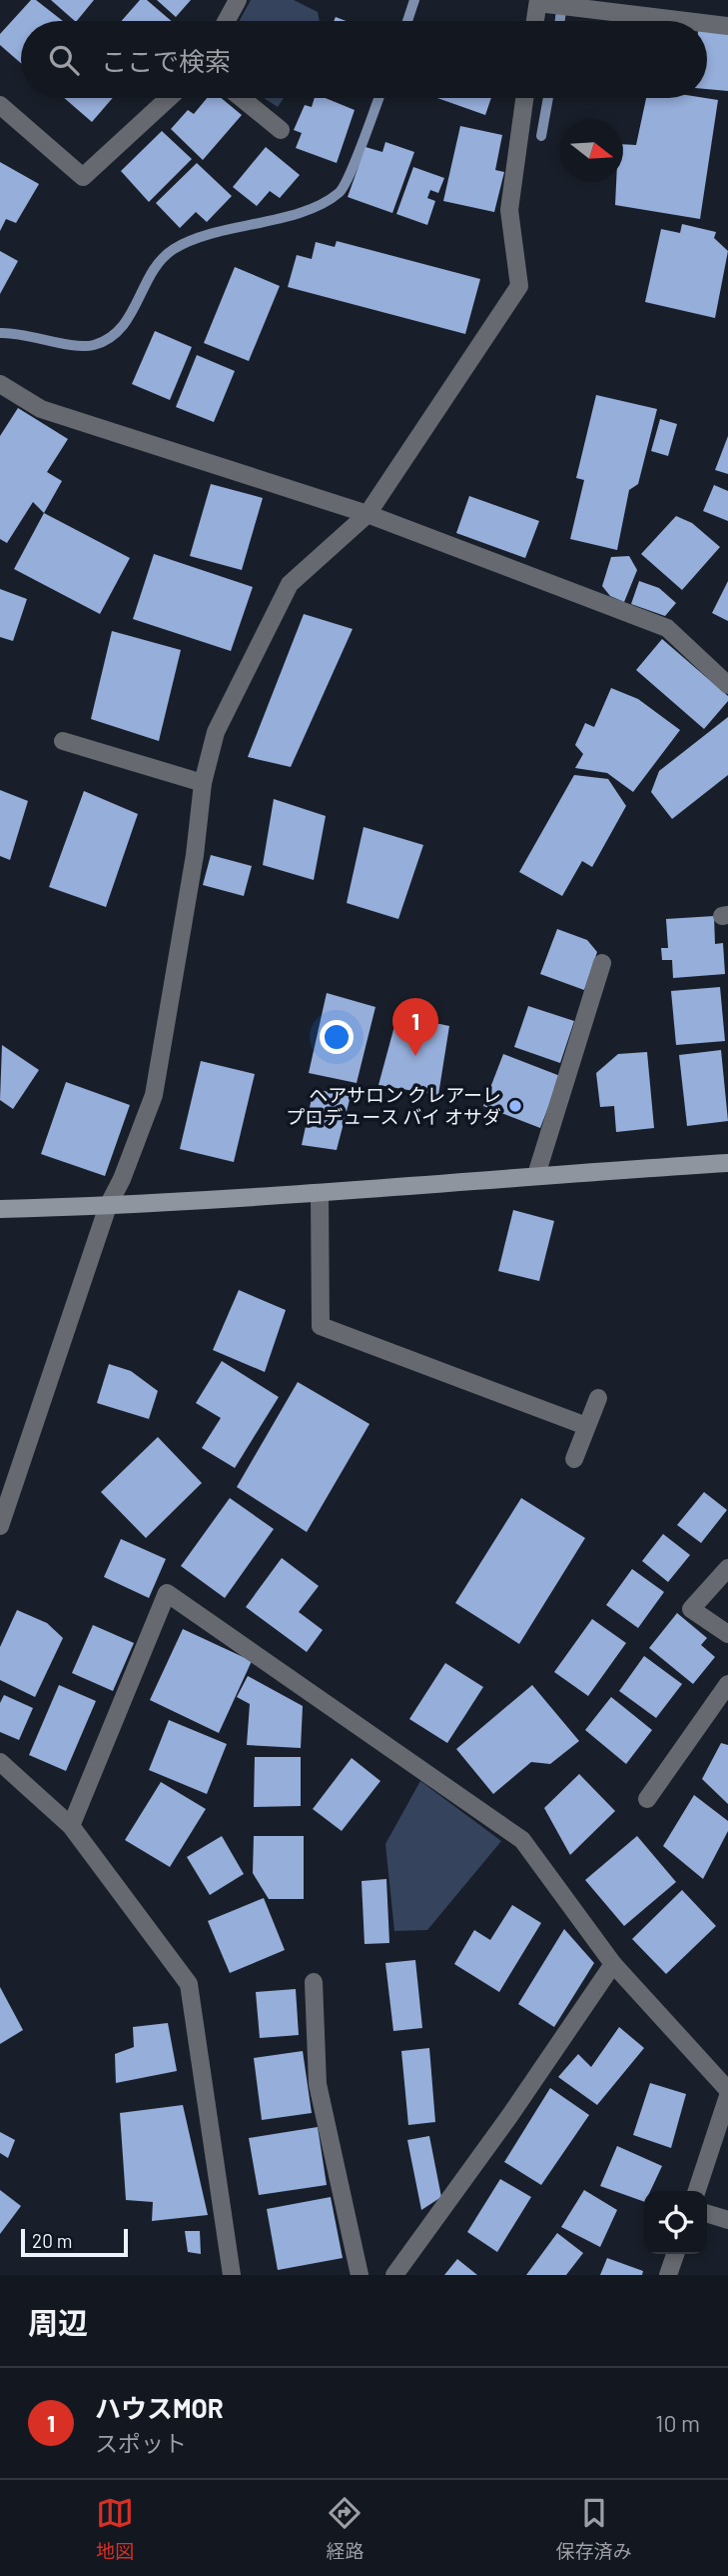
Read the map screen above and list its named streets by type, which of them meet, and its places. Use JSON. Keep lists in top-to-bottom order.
{
  "places": ["ヘアサロン クレアーレ プロデュース バイ オサダ"],
  "scale_bar": "20 m",
  "north": "right",
  "page": {
    "search": "ここで検索",
    "pins": "1",
    "scale": "20 m",
    "heading": "周辺",
    "list": [
      {
        "mark": "1",
        "name": "ハウスMOR",
        "note": "スポット",
        "value": "10 m"
      }
    ],
    "nav": ["地図", "経路", "保存済み"]
  }
}
